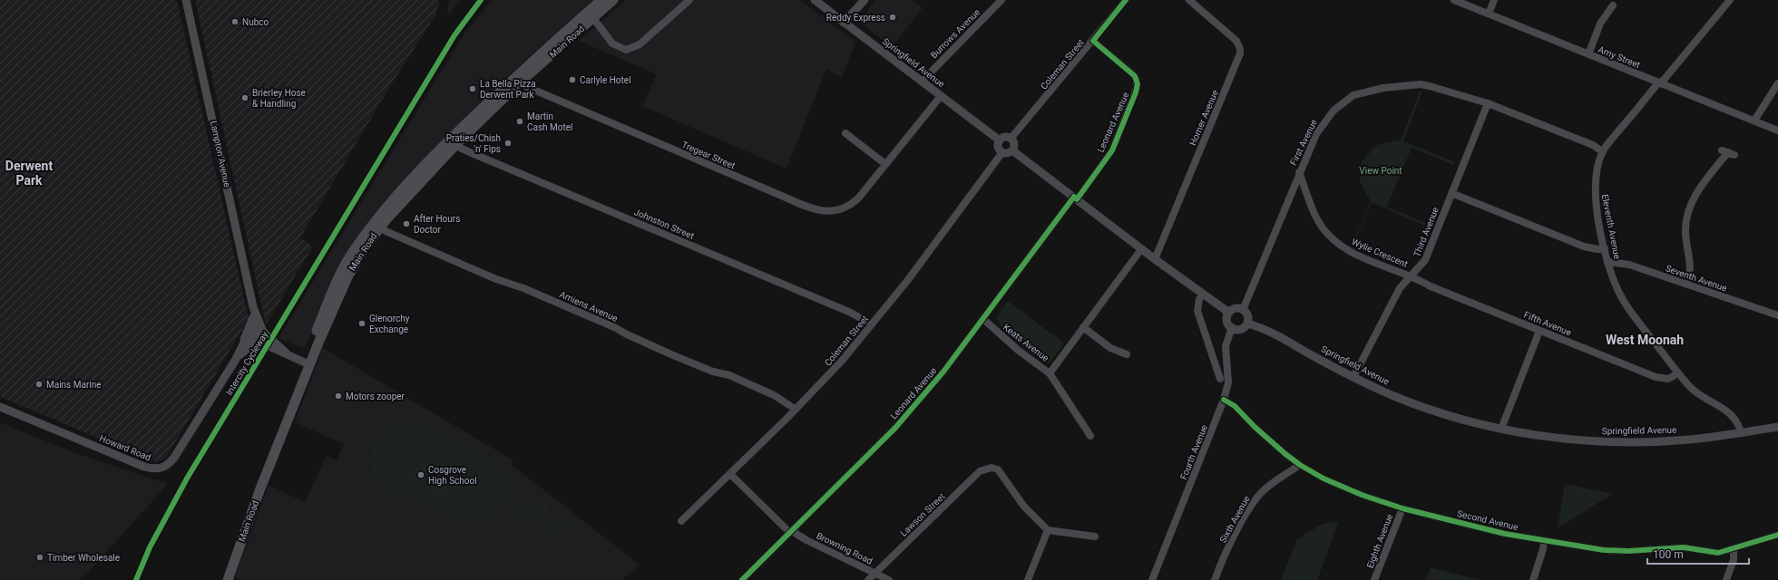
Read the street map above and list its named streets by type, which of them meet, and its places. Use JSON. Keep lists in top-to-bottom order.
{
  "streets": {
    "main road": ["Main Road"],
    "street": [
      "Burrows Avenue",
      "Amy Street",
      "Springfield Avenue",
      "Coleman Street",
      "Homer Avenue",
      "Leonard Avenue",
      "First Avenue",
      "Lampton Avenue",
      "Tregear Street",
      "Johnston Street",
      "Eleventh Avenue",
      "Third Avenue",
      "Wylie Crescent",
      "Seventh Avenue",
      "Amiens Avenue",
      "Fifth Avenue",
      "Keats Avenue",
      "Howard Road",
      "Fourth Avenue",
      "Lawson Street",
      "Sixth Avenue",
      "Second Avenue",
      "Eighth Avenue",
      "Browning Road"
    ],
    "cycle path": ["Intercity Cycleway"]
  },
  "crossings": [
    ["Burrows Avenue", "Springfield Avenue"],
    ["Main Road", "Tregear Street"],
    ["Main Road", "Johnston Street"],
    ["Main Road", "Amiens Avenue"],
    ["Amy Street", "Eleventh Avenue"],
    ["Springfield Avenue", "Coleman Street"],
    ["Springfield Avenue", "First Avenue"],
    ["Springfield Avenue", "Tregear Street"],
    ["Springfield Avenue", "Eleventh Avenue"],
    ["Springfield Avenue", "Third Avenue"],
    ["Springfield Avenue", "Fourth Avenue"],
    ["Coleman Street", "Leonard Avenue"],
    ["Coleman Street", "Johnston Street"],
    ["Coleman Street", "Amiens Avenue"],
    ["Coleman Street", "Browning Road"],
    ["Leonard Avenue", "Keats Avenue"],
    ["Leonard Avenue", "Browning Road"],
    ["First Avenue", "Eleventh Avenue"],
    ["First Avenue", "Third Avenue"],
    ["First Avenue", "Wylie Crescent"],
    ["First Avenue", "Fourth Avenue"],
    ["Lampton Avenue", "Howard Road"],
    ["Eleventh Avenue", "Seventh Avenue"],
    ["Eleventh Avenue", "Fifth Avenue"],
    ["Third Avenue", "Wylie Crescent"],
    ["Third Avenue", "Fifth Avenue"],
    ["Wylie Crescent", "Fifth Avenue"],
    ["Fourth Avenue", "Second Avenue"],
    ["Lawson Street", "Browning Road"],
    ["Sixth Avenue", "Second Avenue"],
    ["Second Avenue", "Eighth Avenue"]
  ],
  "districts": ["Derwent Park", "West Moonah"],
  "parks": ["View Point"],
  "places": [
    "Reddy Express",
    "Nubco",
    "Carlyle Hotel",
    "La Bella Pizza Derwent Park",
    "Brierley Hose & Handling",
    "Martin Cash Motel",
    "Praties/Chish 'n' Fips",
    "After Hours Doctor",
    "Glenorchy Exchange",
    "Mains Marine",
    "Motors zooper",
    "Cosgrove High School",
    "Timber Wholesale"
  ],
  "scale_bar": "100 m"
}
